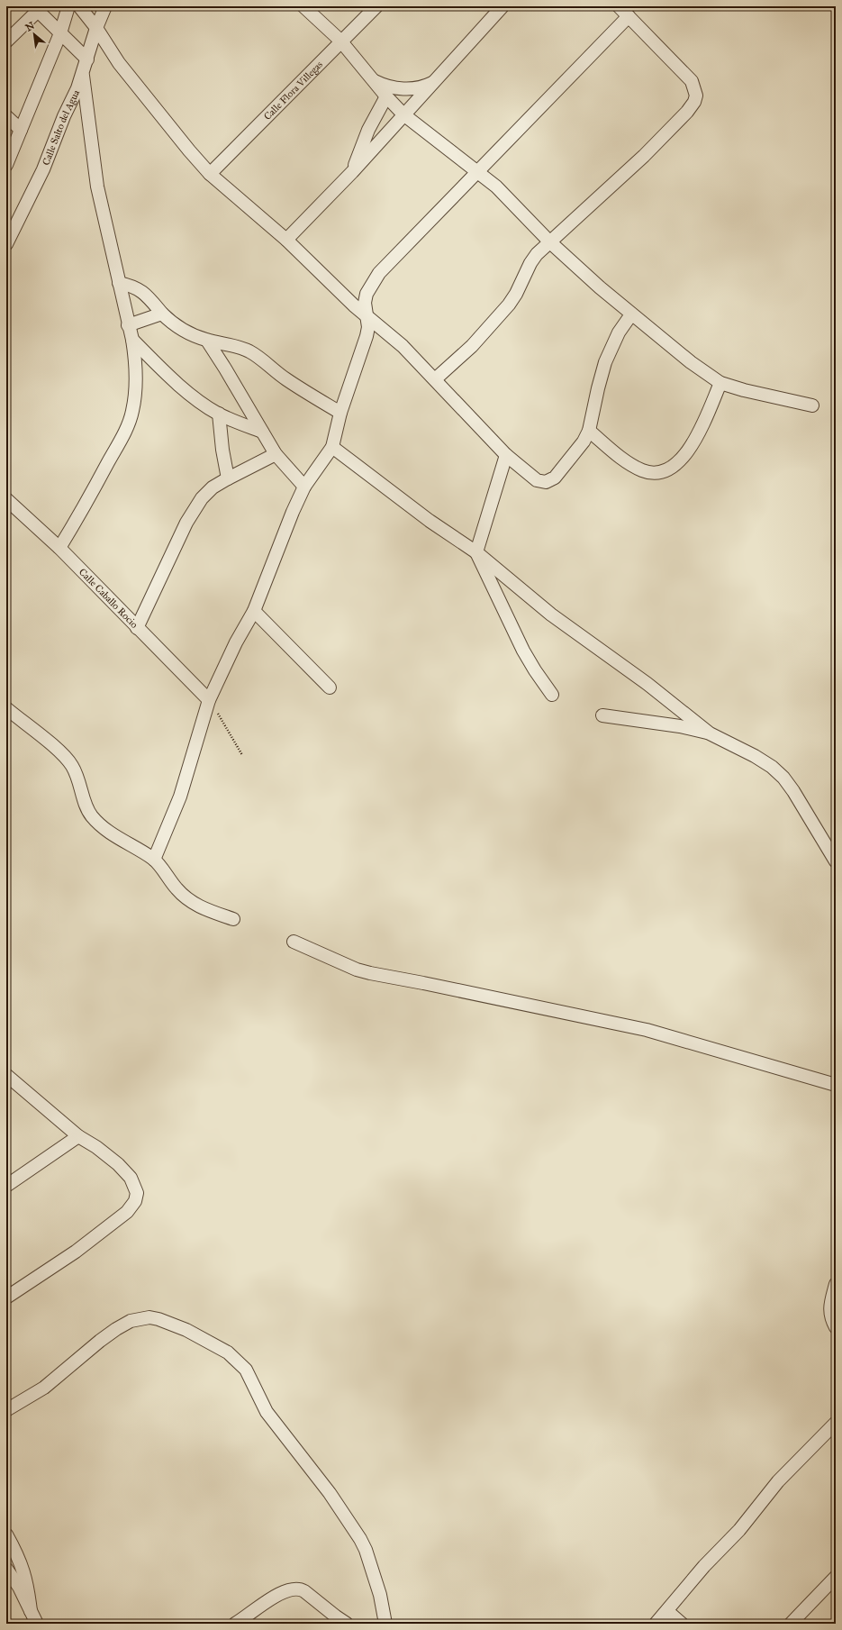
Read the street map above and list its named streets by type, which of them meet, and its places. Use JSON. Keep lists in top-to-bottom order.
{
  "streets": {
    "street": ["Calle Flora Villegas", "Calle Salto del Agua", "Calle Caballo Rocio"]
  },
  "north": "top left"
}
